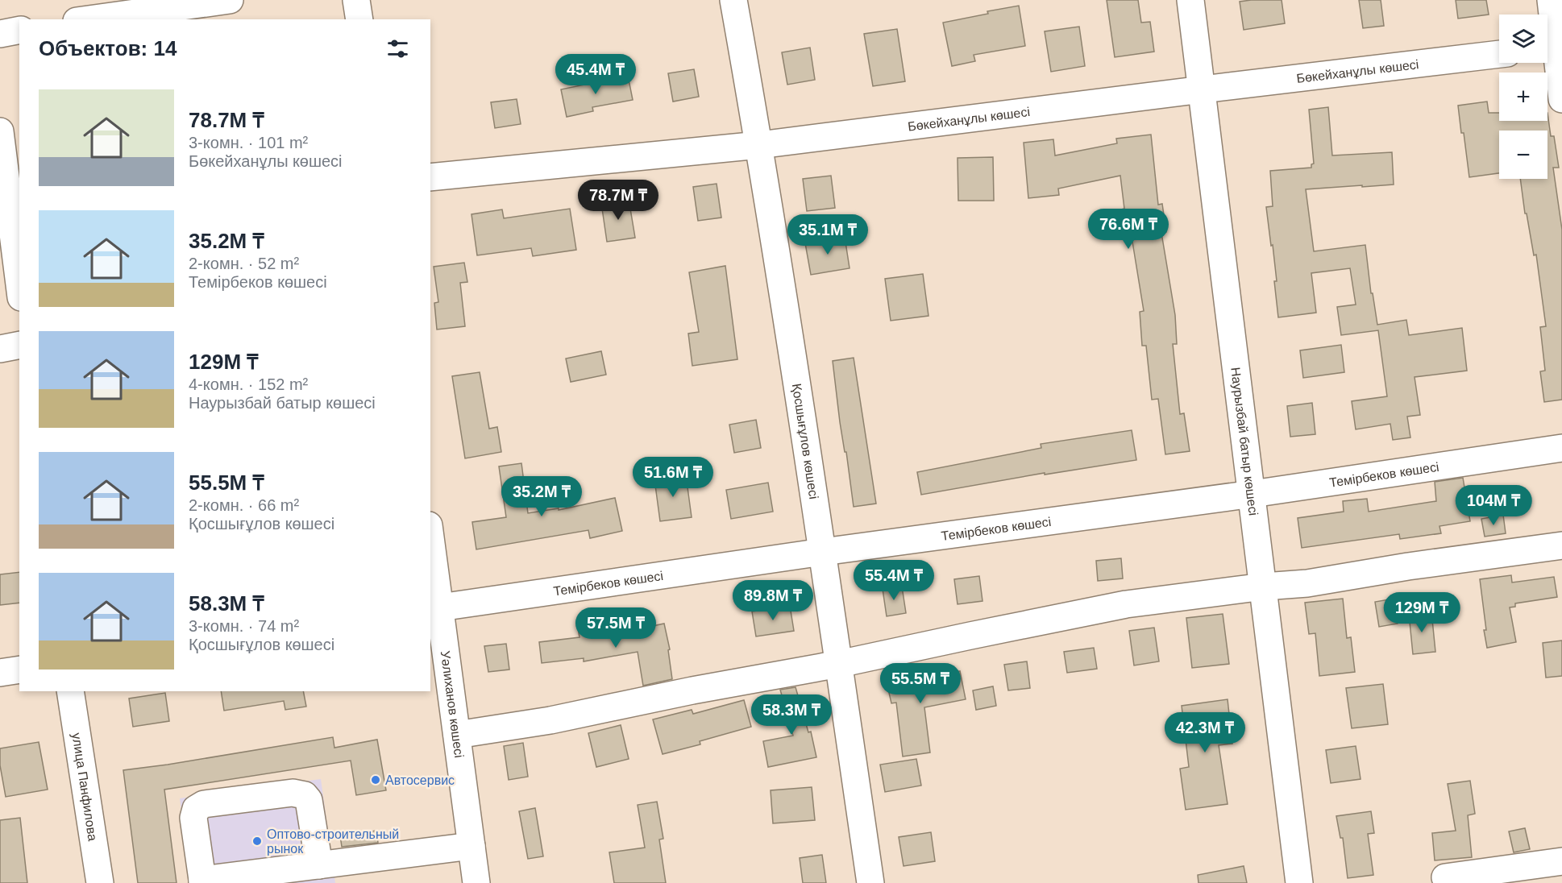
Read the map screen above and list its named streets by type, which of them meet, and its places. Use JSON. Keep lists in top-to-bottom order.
{
  "streets": {
    "street": [
      "Бөкейханұлы көшесі",
      "Қосшығұлов көшесі",
      "Наурызбай батыр көшесі",
      "Темірбеков көшесі",
      "Уәлиханов көшесі",
      "улица Панфилова"
    ]
  },
  "crossings": [
    ["Бөкейханұлы көшесі", "Қосшығұлов көшесі"],
    ["Бөкейханұлы көшесі", "Наурызбай батыр көшесі"],
    ["Қосшығұлов көшесі", "Темірбеков көшесі"],
    ["Наурызбай батыр көшесі", "Темірбеков көшесі"],
    ["Темірбеков көшесі", "Уәлиханов көшесі"]
  ],
  "places": ["Автосервис", "Оптово-строительный рынок"],
  "page": {
    "map_buttons": ["+", "−"],
    "heading": "Объектов: 14",
    "price": [
      "45.4M ₸",
      "78.7M ₸",
      "76.6M ₸",
      "35.1M ₸",
      "51.6M ₸",
      "35.2M ₸",
      "104M ₸",
      "55.4M ₸",
      "89.8M ₸",
      "129M ₸",
      "57.5M ₸",
      "55.5M ₸",
      "58.3M ₸",
      "42.3M ₸"
    ],
    "list": [
      {
        "name": "78.7M ₸",
        "note": "3-комн. · 101 m² · Бөкейханұлы көшесі"
      },
      {
        "name": "35.2M ₸",
        "note": "2-комн. · 52 m² · Темірбеков көшесі"
      },
      {
        "name": "129M ₸",
        "note": "4-комн. · 152 m² · Наурызбай батыр көшесі"
      },
      {
        "name": "55.5M ₸",
        "note": "2-комн. · 66 m² · Қосшығұлов көшесі"
      },
      {
        "name": "58.3M ₸",
        "note": "3-комн. · 74 m² · Қосшығұлов көшесі"
      }
    ]
  }
}
